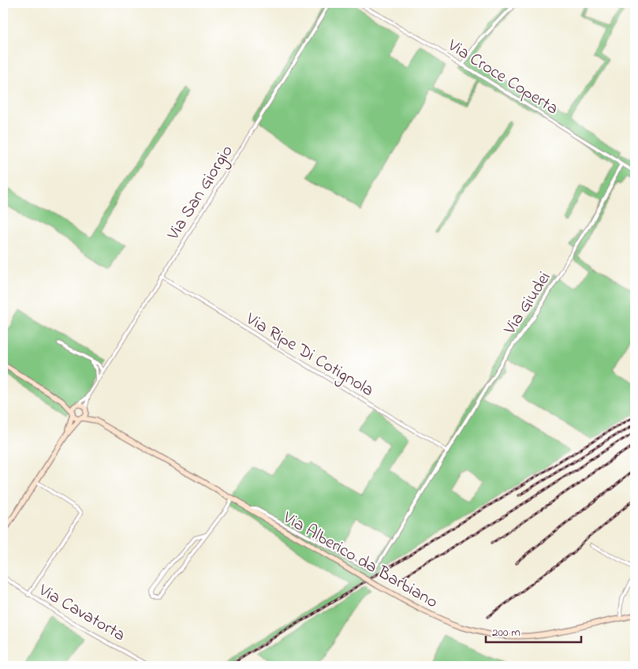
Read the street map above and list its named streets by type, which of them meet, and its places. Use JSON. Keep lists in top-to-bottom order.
{
  "streets": {
    "main road": ["Via Alberico da Barbiano"],
    "street": [
      "Via Croce Coperta",
      "Via San Giorgio",
      "Via Giudei",
      "Via Ripe Di Cotignola",
      "Via Cavatorta"
    ]
  },
  "crossings": [
    ["Via Croce Coperta", "Via Giudei"],
    ["Via San Giorgio", "Via Ripe Di Cotignola"],
    ["Via San Giorgio", "Via Alberico da Barbiano"],
    ["Via Giudei", "Via Ripe Di Cotignola"],
    ["Via Giudei", "Via Alberico da Barbiano"]
  ],
  "scale_bar": "200 m"
}
